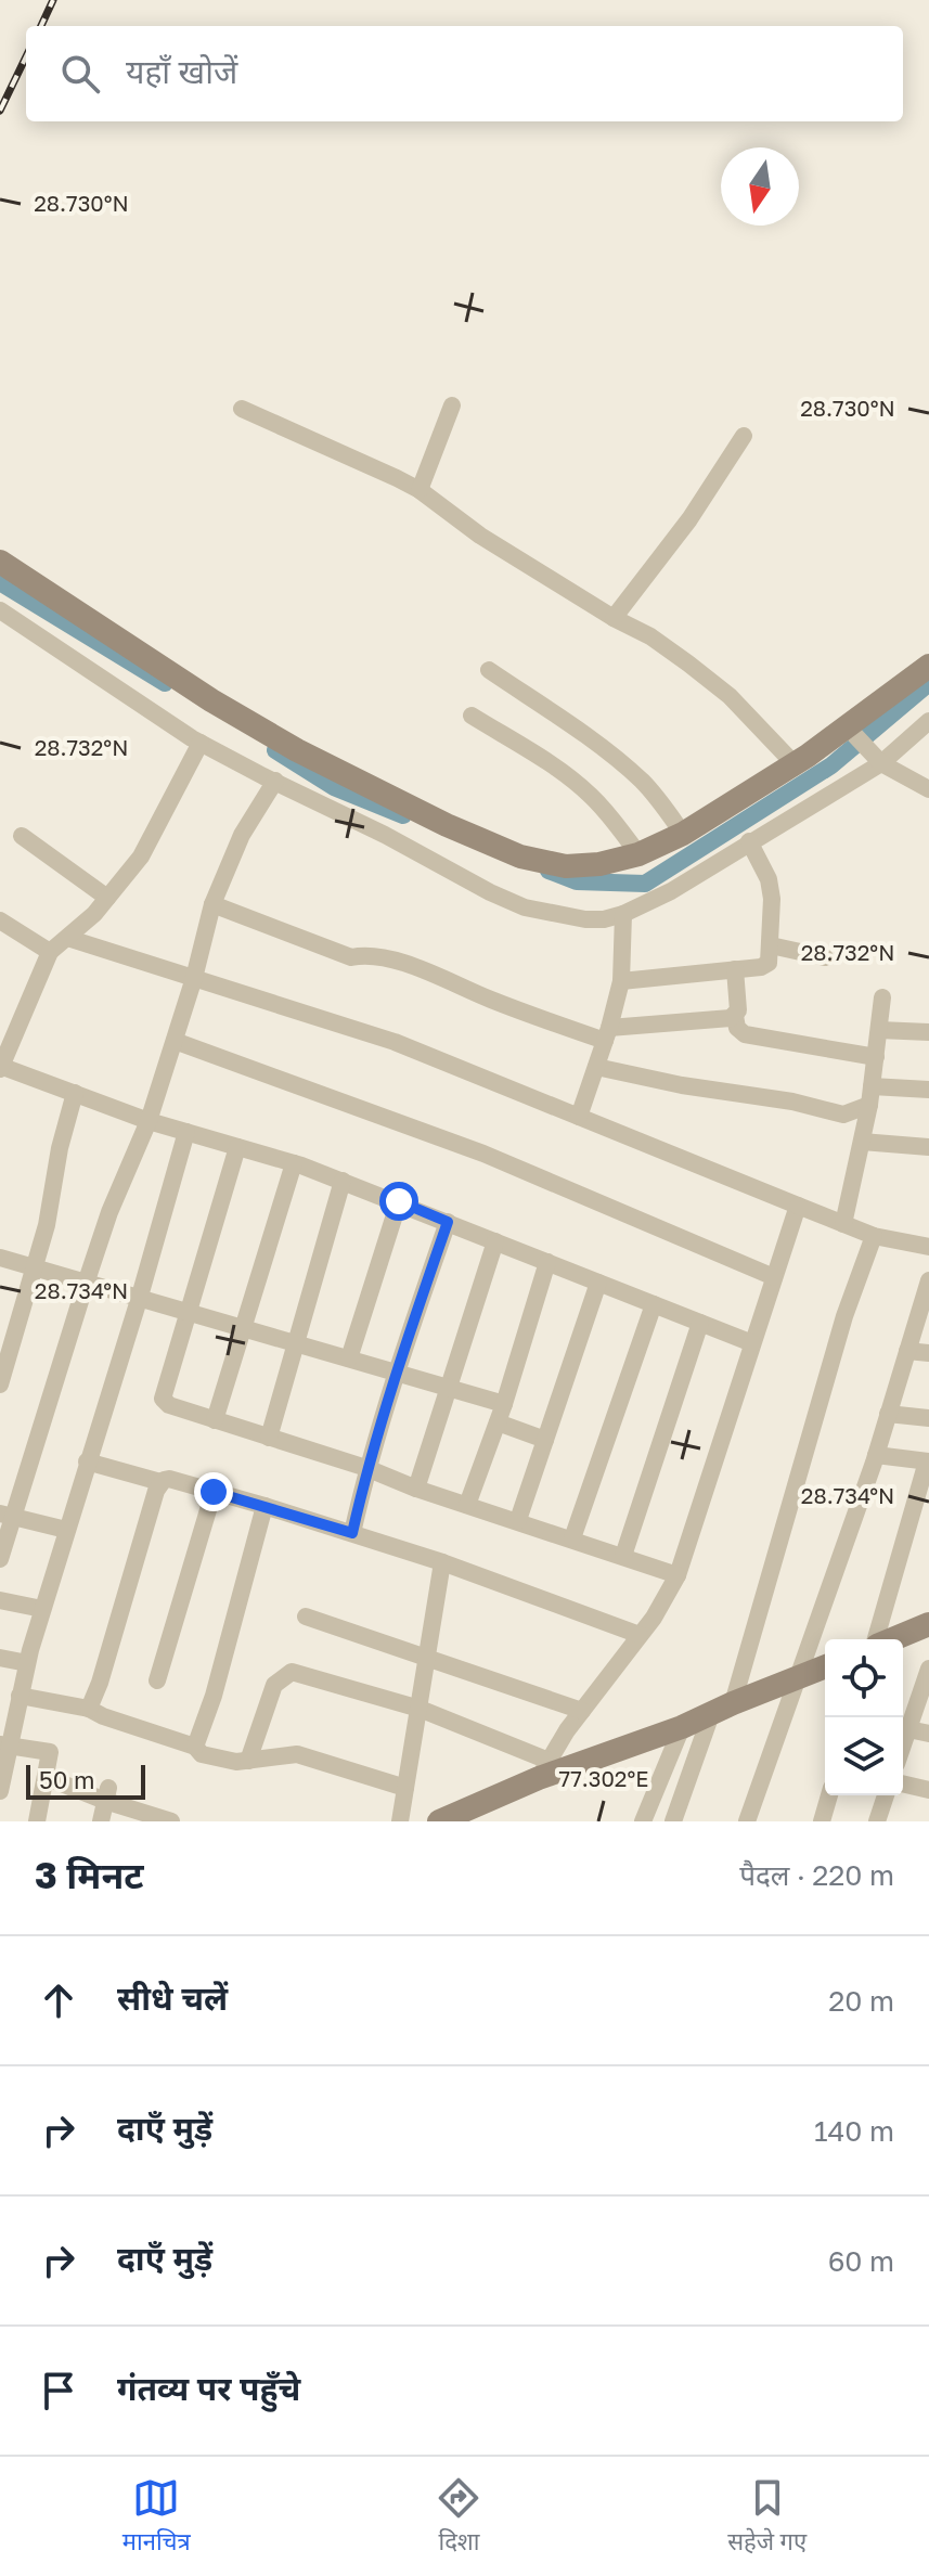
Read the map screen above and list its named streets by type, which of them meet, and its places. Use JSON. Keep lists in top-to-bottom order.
{
  "scale_bar": "50 m",
  "north": "bottom",
  "page": {
    "search": "यहाँ खोजें",
    "scale": "50 m",
    "heading": ["3 मिनट", "पैदल · 220 m"],
    "list": [
      ["सीधे चलें", "20 m"],
      ["दाएँ मुड़ें", "140 m"],
      ["दाएँ मुड़ें", "60 m"],
      "गंतव्य पर पहुँचे"
    ],
    "nav": ["मानचित्र", "दिशा", "सहेजे गए"]
  },
  "coordinates": [
    "28.730°N",
    "28.732°N",
    "28.734°N",
    "77.302°E"
  ]
}
